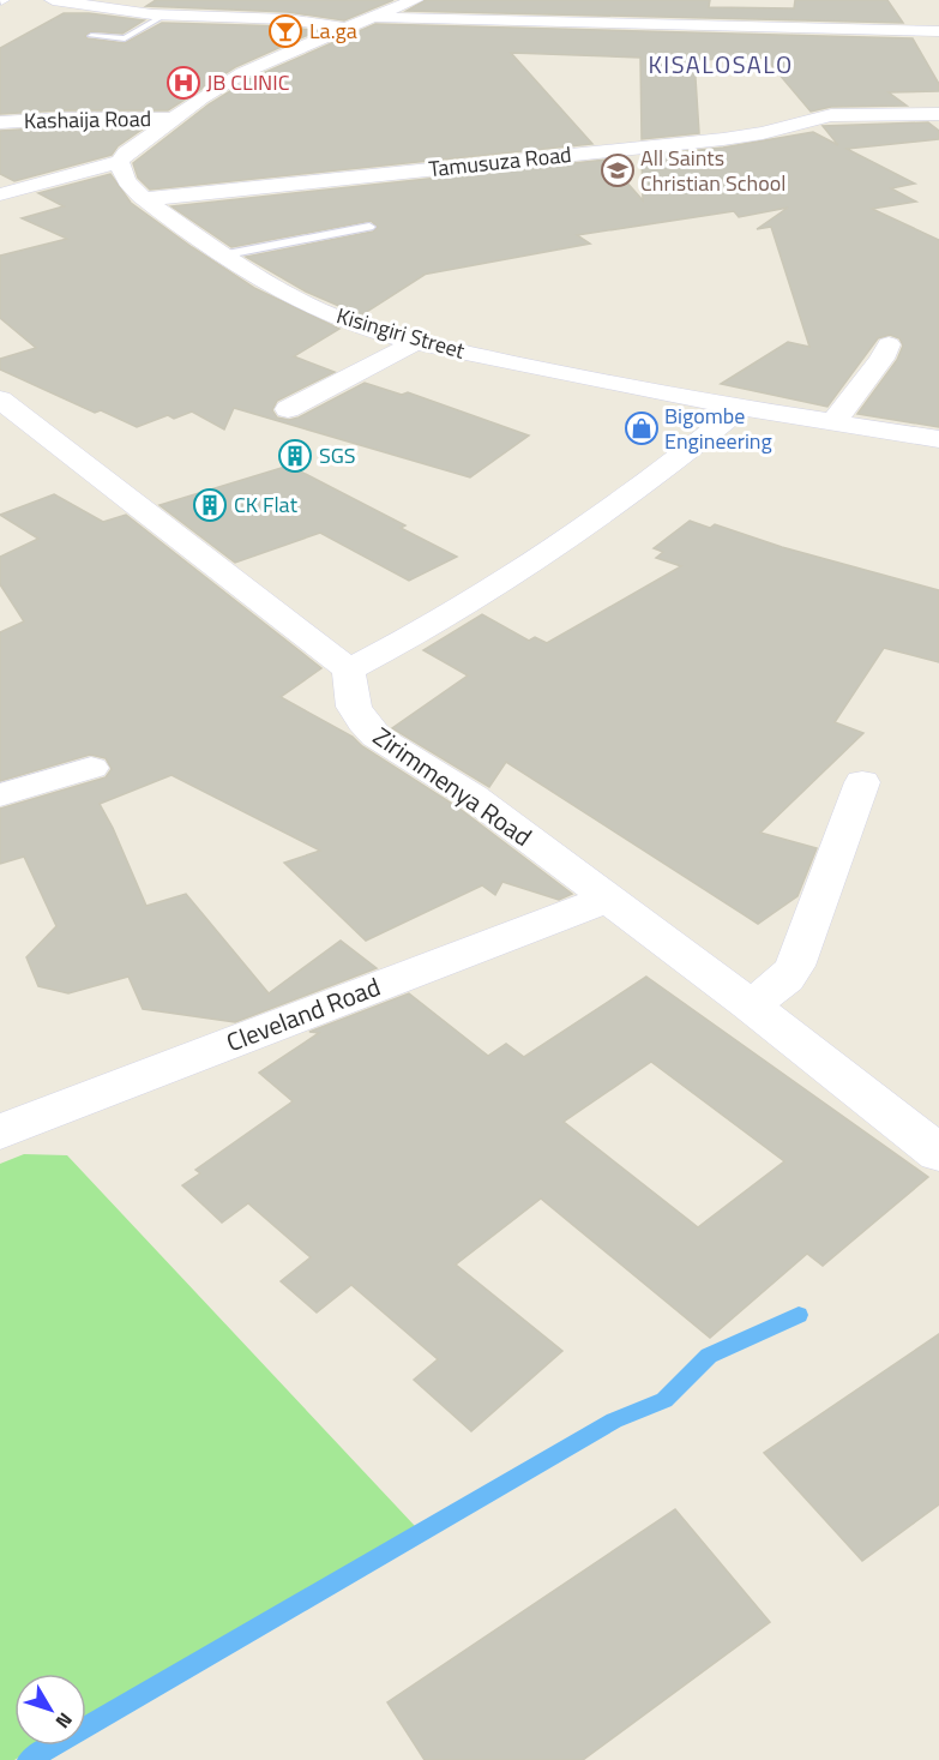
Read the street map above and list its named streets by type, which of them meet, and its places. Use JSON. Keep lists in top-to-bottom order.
{
  "streets": {
    "street": [
      "Kashaija Road",
      "Tamusuza Road",
      "Kisingiri Street",
      "Zirimmenya Road",
      "Cleveland Road"
    ]
  },
  "crossings": [
    ["Tamusuza Road", "Kisingiri Street"],
    ["Zirimmenya Road", "Cleveland Road"]
  ],
  "districts": ["KISALOSALO"],
  "places": {
    "bar": ["La.ga"],
    "hospital": ["JB CLINIC"],
    "school or university": ["All Saints Christian School"],
    "shop": ["Bigombe Engineering"],
    "building": ["SGS", "CK Flat"]
  },
  "north": "bottom right"
}
